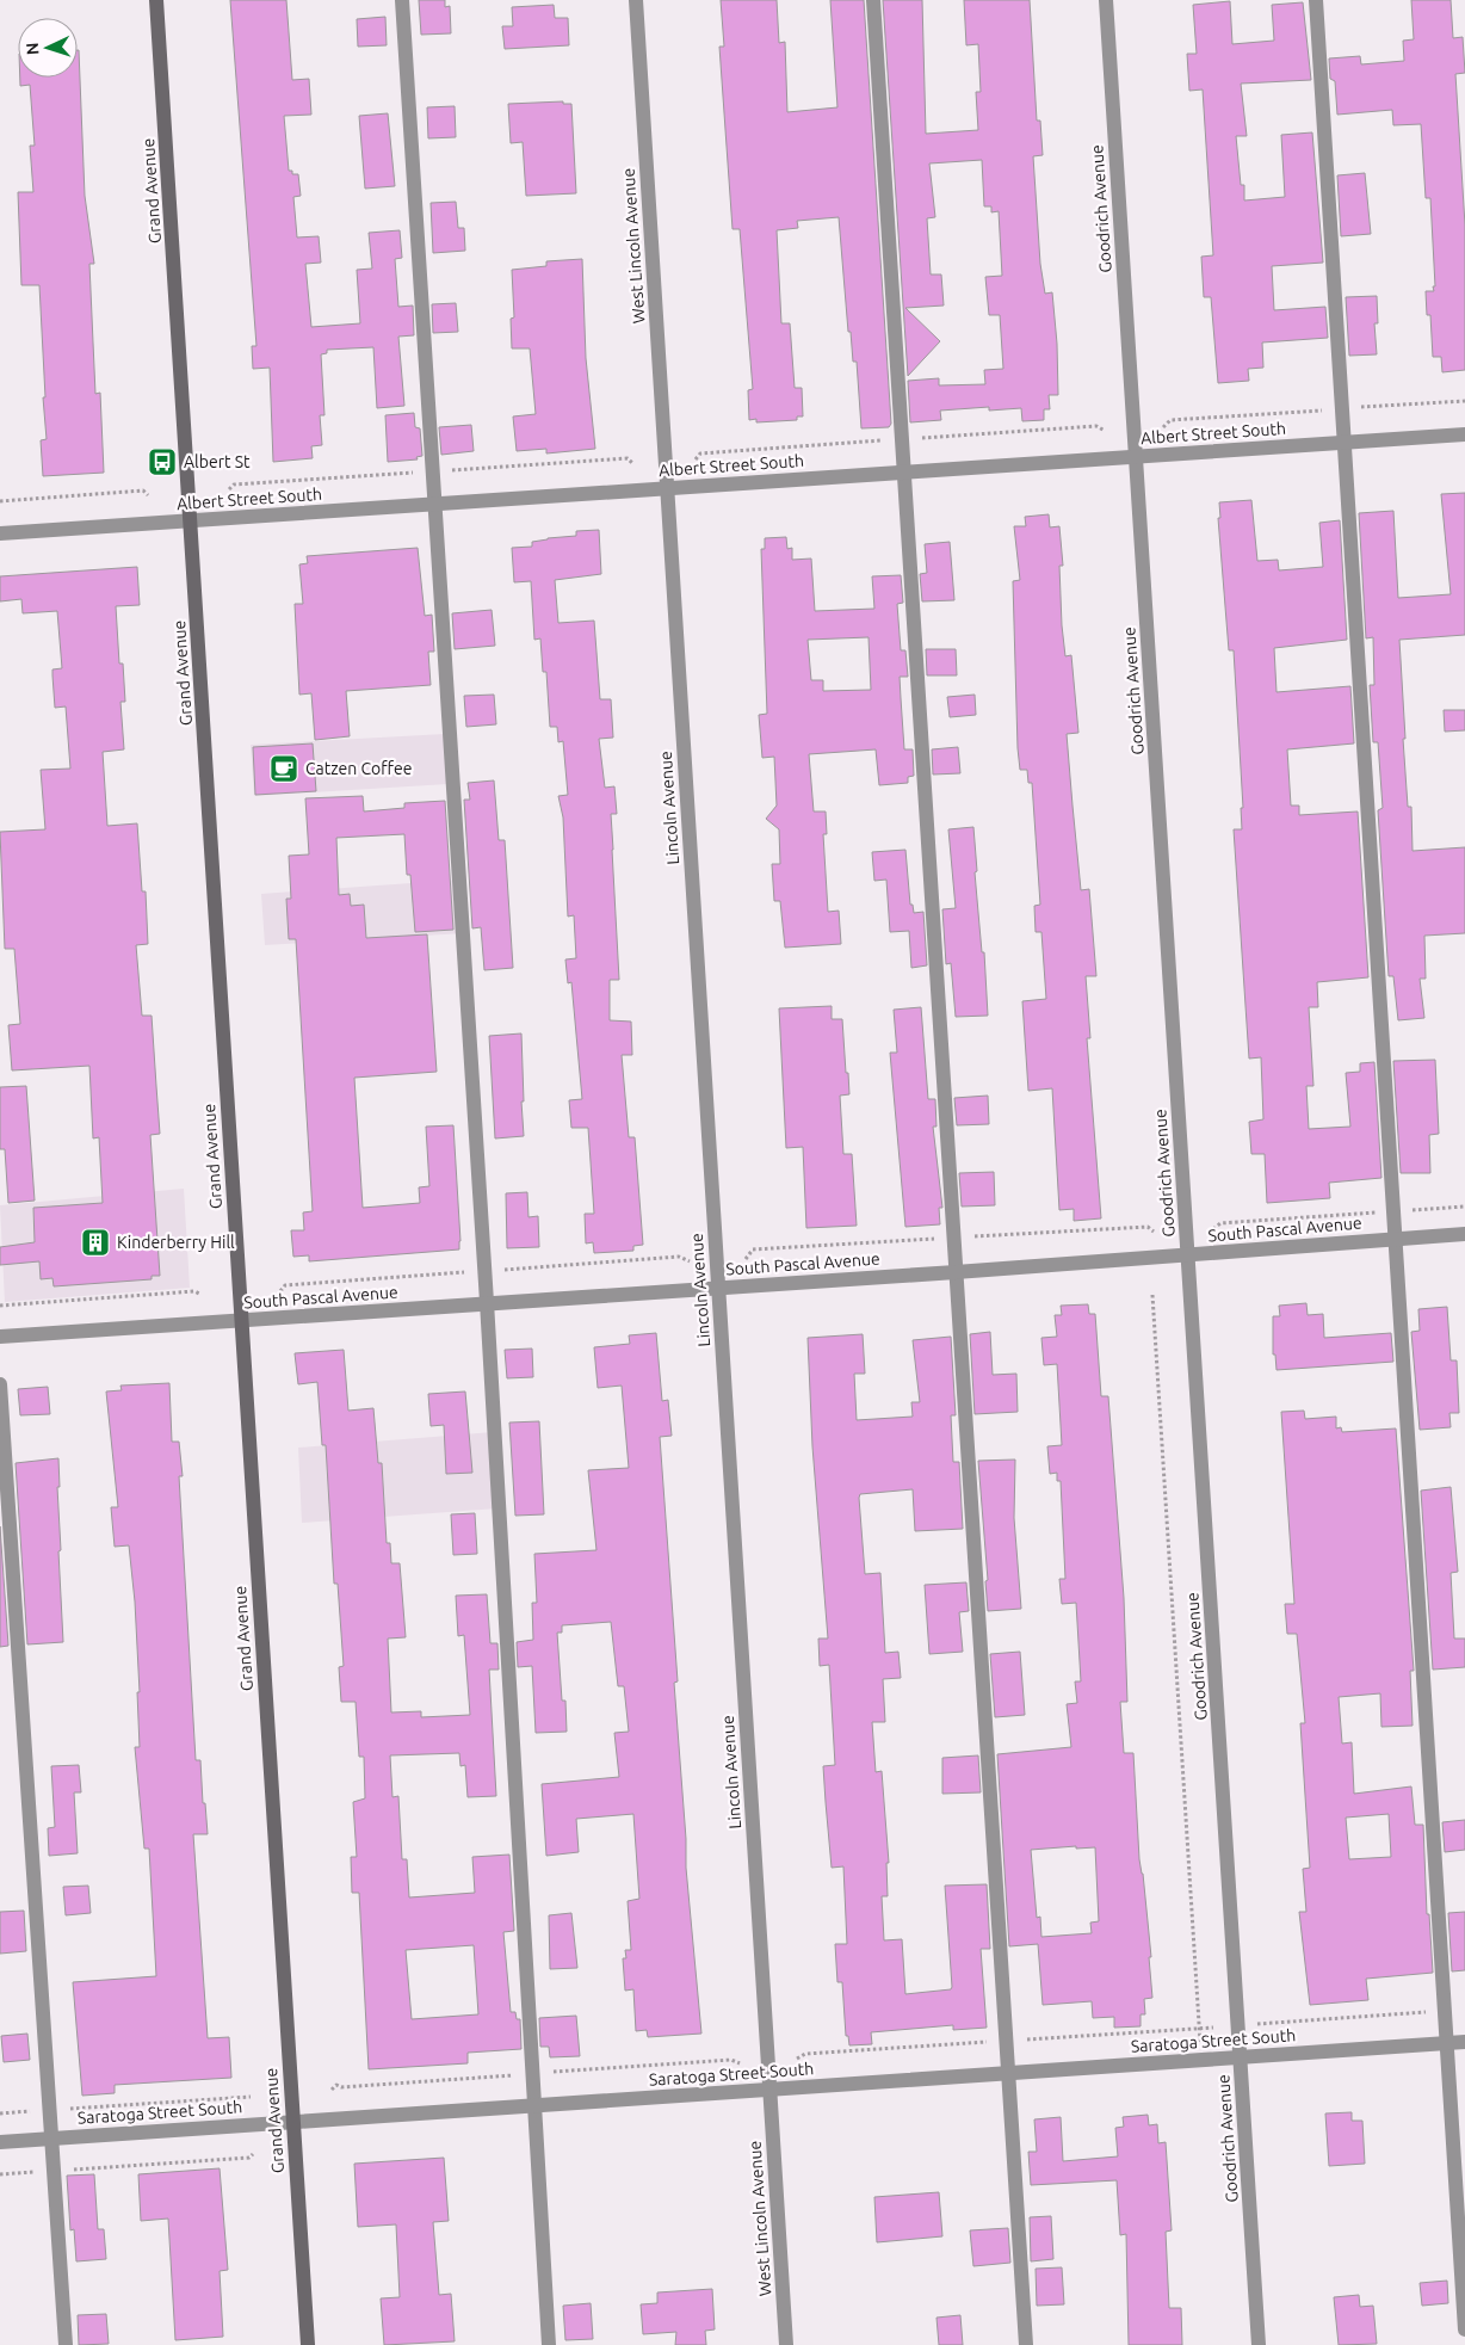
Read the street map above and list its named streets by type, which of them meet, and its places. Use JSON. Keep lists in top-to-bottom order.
{
  "streets": {
    "main road": ["Grand Avenue"],
    "street": [
      "Goodrich Avenue",
      "West Lincoln Avenue",
      "Albert Street South",
      "Lincoln Avenue",
      "South Pascal Avenue",
      "Saratoga Street South"
    ]
  },
  "crossings": [
    ["Grand Avenue", "Albert Street South"],
    ["Grand Avenue", "South Pascal Avenue"],
    ["Grand Avenue", "Saratoga Street South"],
    ["Goodrich Avenue", "Albert Street South"],
    ["Goodrich Avenue", "South Pascal Avenue"],
    ["Goodrich Avenue", "Saratoga Street South"],
    ["West Lincoln Avenue", "Albert Street South"],
    ["West Lincoln Avenue", "Lincoln Avenue"],
    ["West Lincoln Avenue", "Saratoga Street South"],
    ["Albert Street South", "Lincoln Avenue"],
    ["Lincoln Avenue", "South Pascal Avenue"],
    ["Lincoln Avenue", "Saratoga Street South"]
  ],
  "places": {
    "bus stop": ["Albert St"],
    "cafe": ["Catzen Coffee"],
    "building": ["Kinderberry Hill"]
  },
  "north": "left"
}
